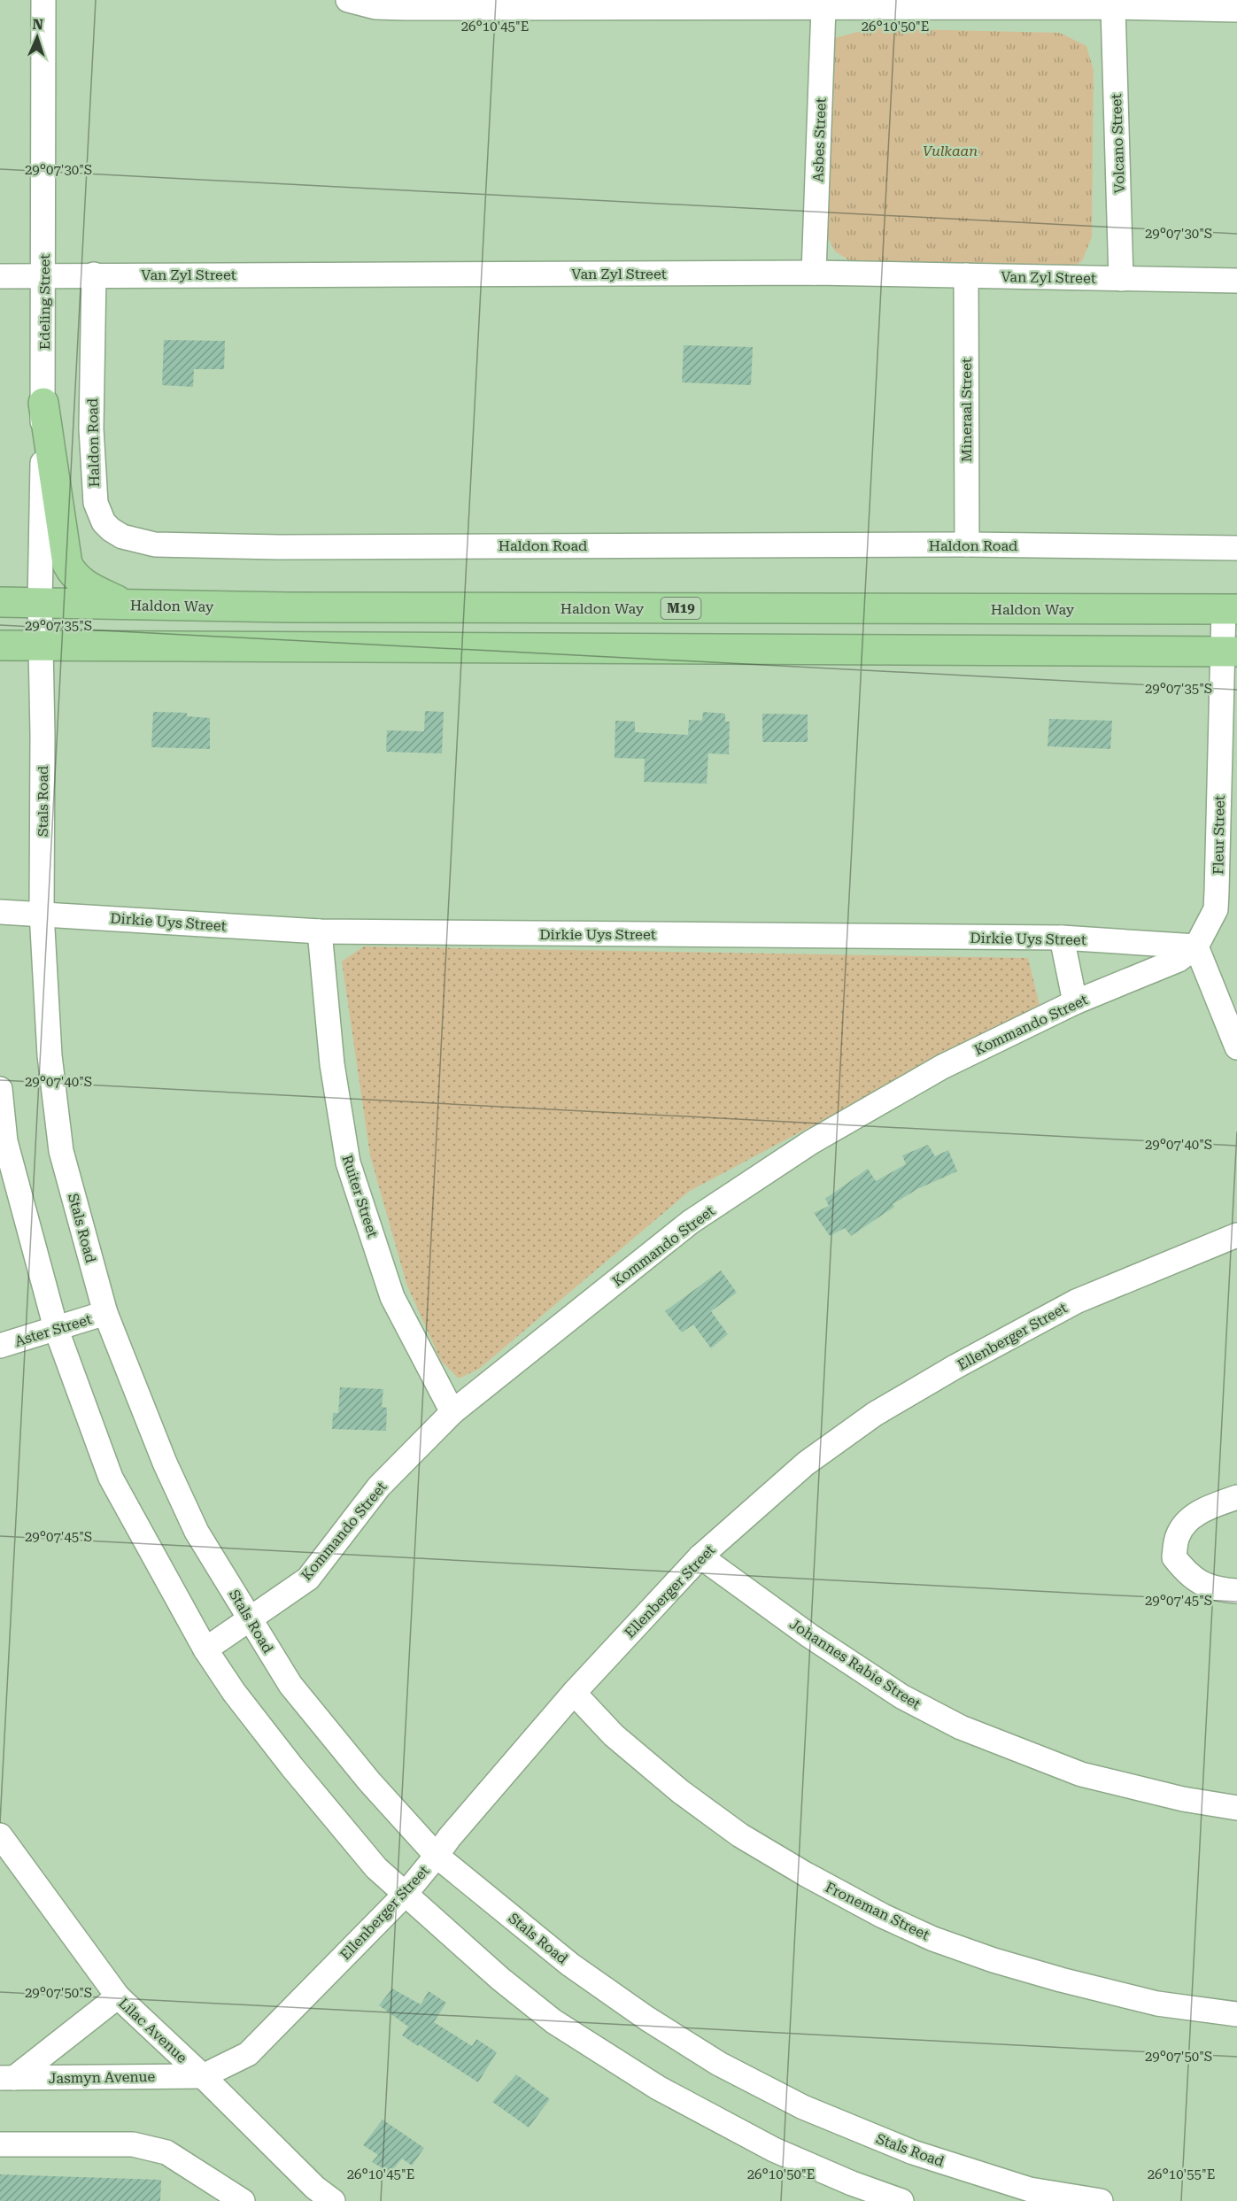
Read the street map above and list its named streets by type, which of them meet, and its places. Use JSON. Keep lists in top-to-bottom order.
{
  "streets": {
    "highway": ["Haldon Way", "M19"],
    "street": [
      "Asbes Street",
      "Volcano Street",
      "Van Zyl Street",
      "Edeling Street",
      "Mineraal Street",
      "Haldon Road",
      "Stals Road",
      "Fleur Street",
      "Dirkie Uys Street",
      "Kommando Street",
      "Ruiter Street",
      "Aster Street",
      "Ellenberger Street",
      "Johannes Rabie Street",
      "Froneman Street",
      "Lilac Avenue",
      "Jasmyn Avenue"
    ]
  },
  "crossings": [
    ["Asbes Street", "Van Zyl Street"],
    ["Volcano Street", "Van Zyl Street"],
    ["Van Zyl Street", "Edeling Street"],
    ["Van Zyl Street", "Mineraal Street"],
    ["Van Zyl Street", "Haldon Road"],
    ["Edeling Street", "Haldon Way"],
    ["Edeling Street", "Stals Road"],
    ["Mineraal Street", "Haldon Road"],
    ["Haldon Way", "Stals Road"],
    ["Haldon Way", "Fleur Street"],
    ["Stals Road", "Dirkie Uys Street"],
    ["Stals Road", "Kommando Street"],
    ["Stals Road", "Aster Street"],
    ["Stals Road", "Ellenberger Street"],
    ["Fleur Street", "Dirkie Uys Street"],
    ["Fleur Street", "Kommando Street"],
    ["Dirkie Uys Street", "Kommando Street"],
    ["Dirkie Uys Street", "Ruiter Street"],
    ["Kommando Street", "Ruiter Street"],
    ["Ellenberger Street", "Johannes Rabie Street"],
    ["Ellenberger Street", "Froneman Street"],
    ["Ellenberger Street", "Lilac Avenue"],
    ["Ellenberger Street", "Jasmyn Avenue"],
    ["Lilac Avenue", "Jasmyn Avenue"]
  ],
  "parks": ["Vulkaan"],
  "north": "top",
  "coordinates": [
    "26°10'45\"E",
    "26°10'50\"E",
    "29°07'30\"S",
    "29°07'35\"S",
    "29°07'40\"S",
    "29°07'45\"S",
    "29°07'50\"S",
    "26°10'55\"E"
  ]
}
